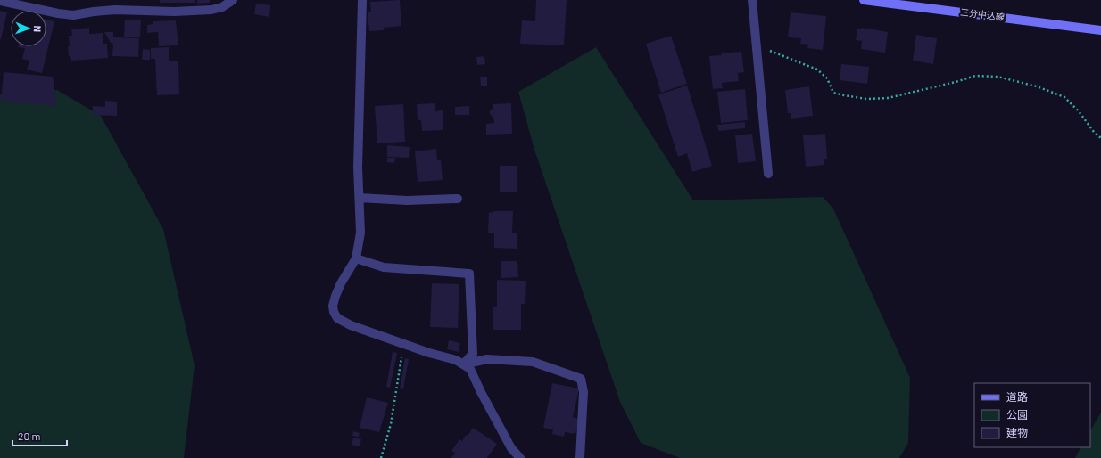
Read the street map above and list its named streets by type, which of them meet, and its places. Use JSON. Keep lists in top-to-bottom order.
{
  "streets": {
    "main road": ["三分中込線"]
  },
  "legend": ["道路", "公園", "建物"],
  "scale_bar": "20 m",
  "north": "right"
}
